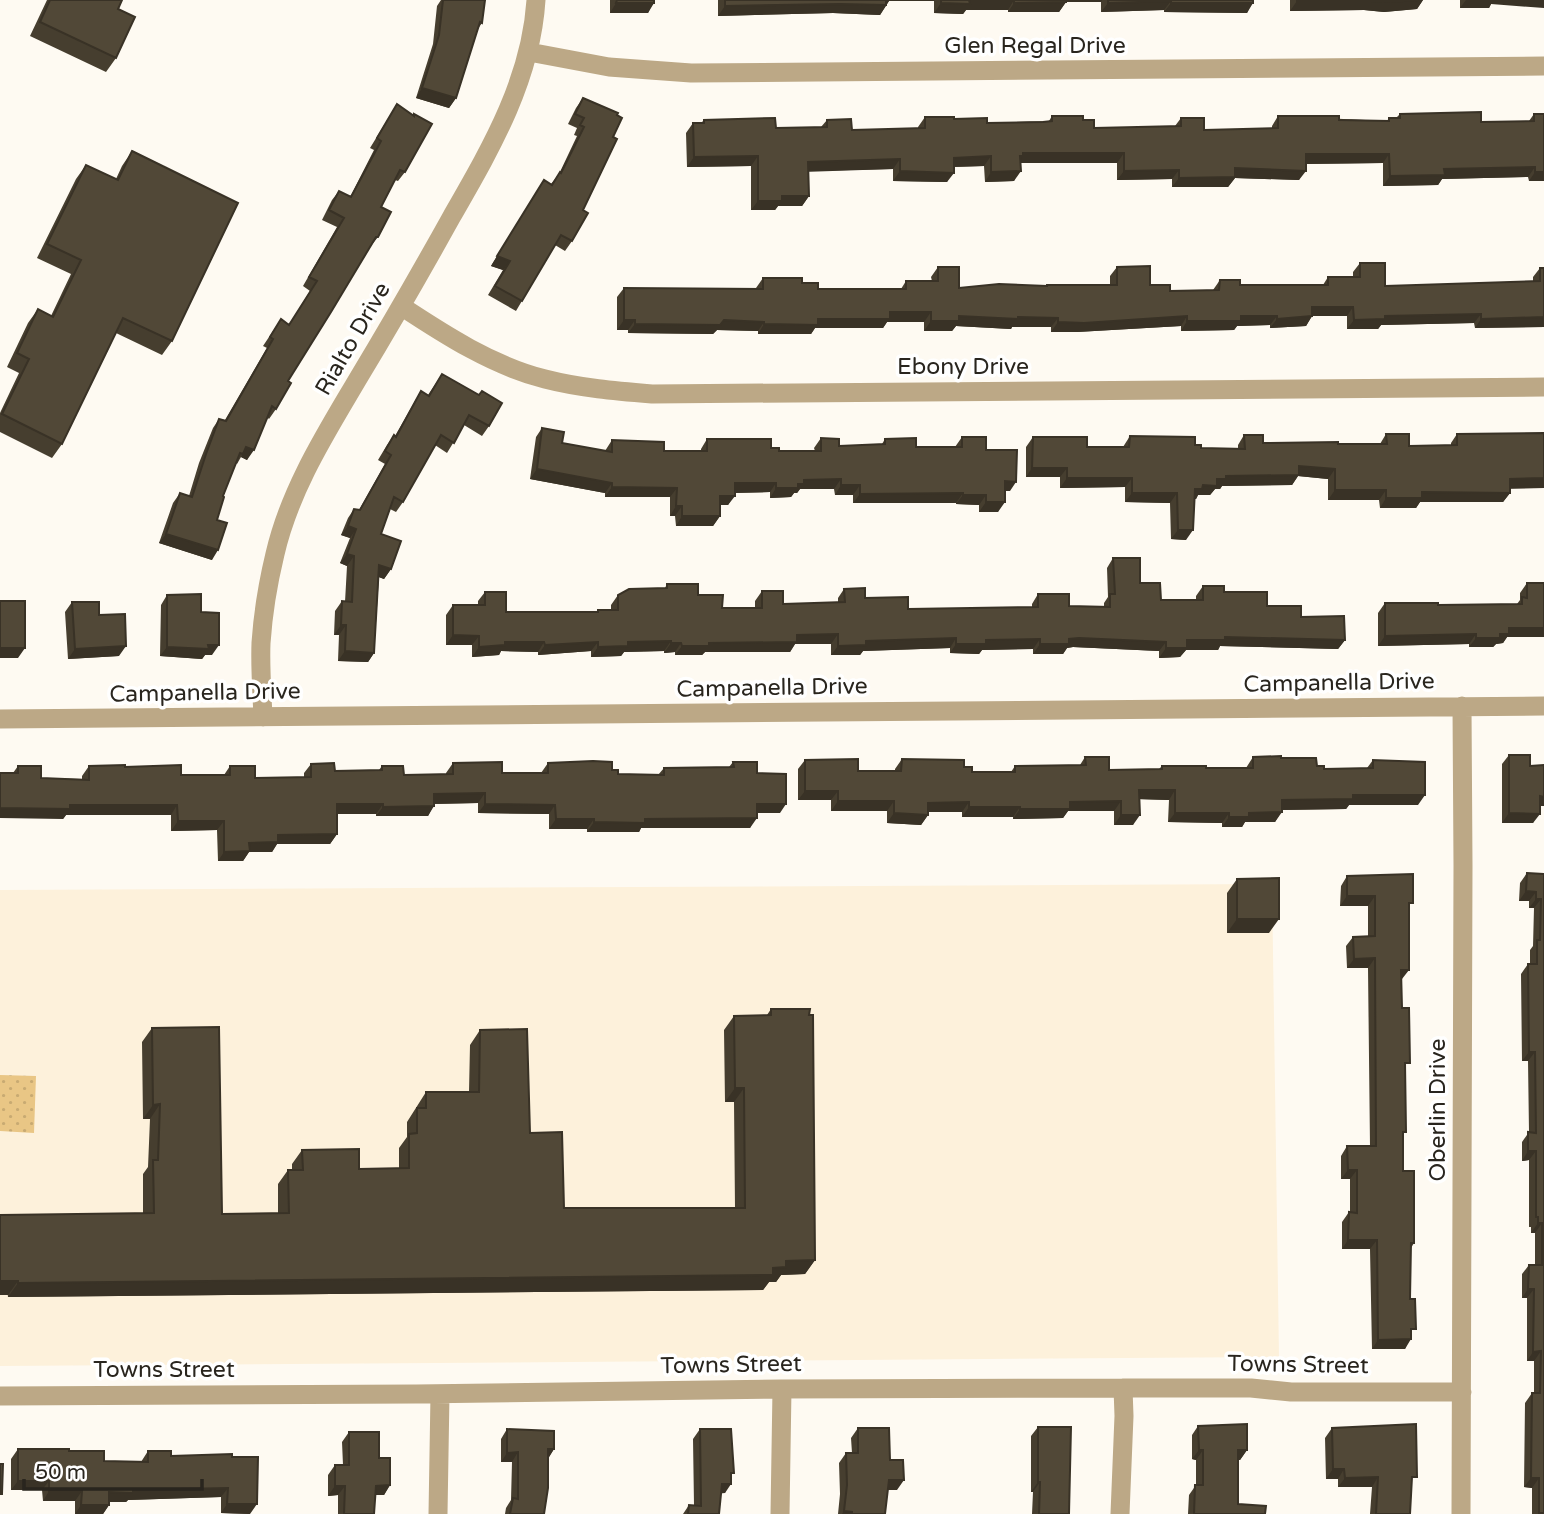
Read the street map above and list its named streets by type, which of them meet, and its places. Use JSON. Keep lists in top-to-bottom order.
{
  "streets": {
    "street": [
      "Glen Regal Drive",
      "Rialto Drive",
      "Ebony Drive",
      "Campanella Drive",
      "Oberlin Drive",
      "Towns Street"
    ]
  },
  "crossings": [
    ["Glen Regal Drive", "Rialto Drive"],
    ["Rialto Drive", "Ebony Drive"],
    ["Rialto Drive", "Campanella Drive"],
    ["Campanella Drive", "Oberlin Drive"],
    ["Oberlin Drive", "Towns Street"]
  ],
  "scale_bar": "50 m"
}
